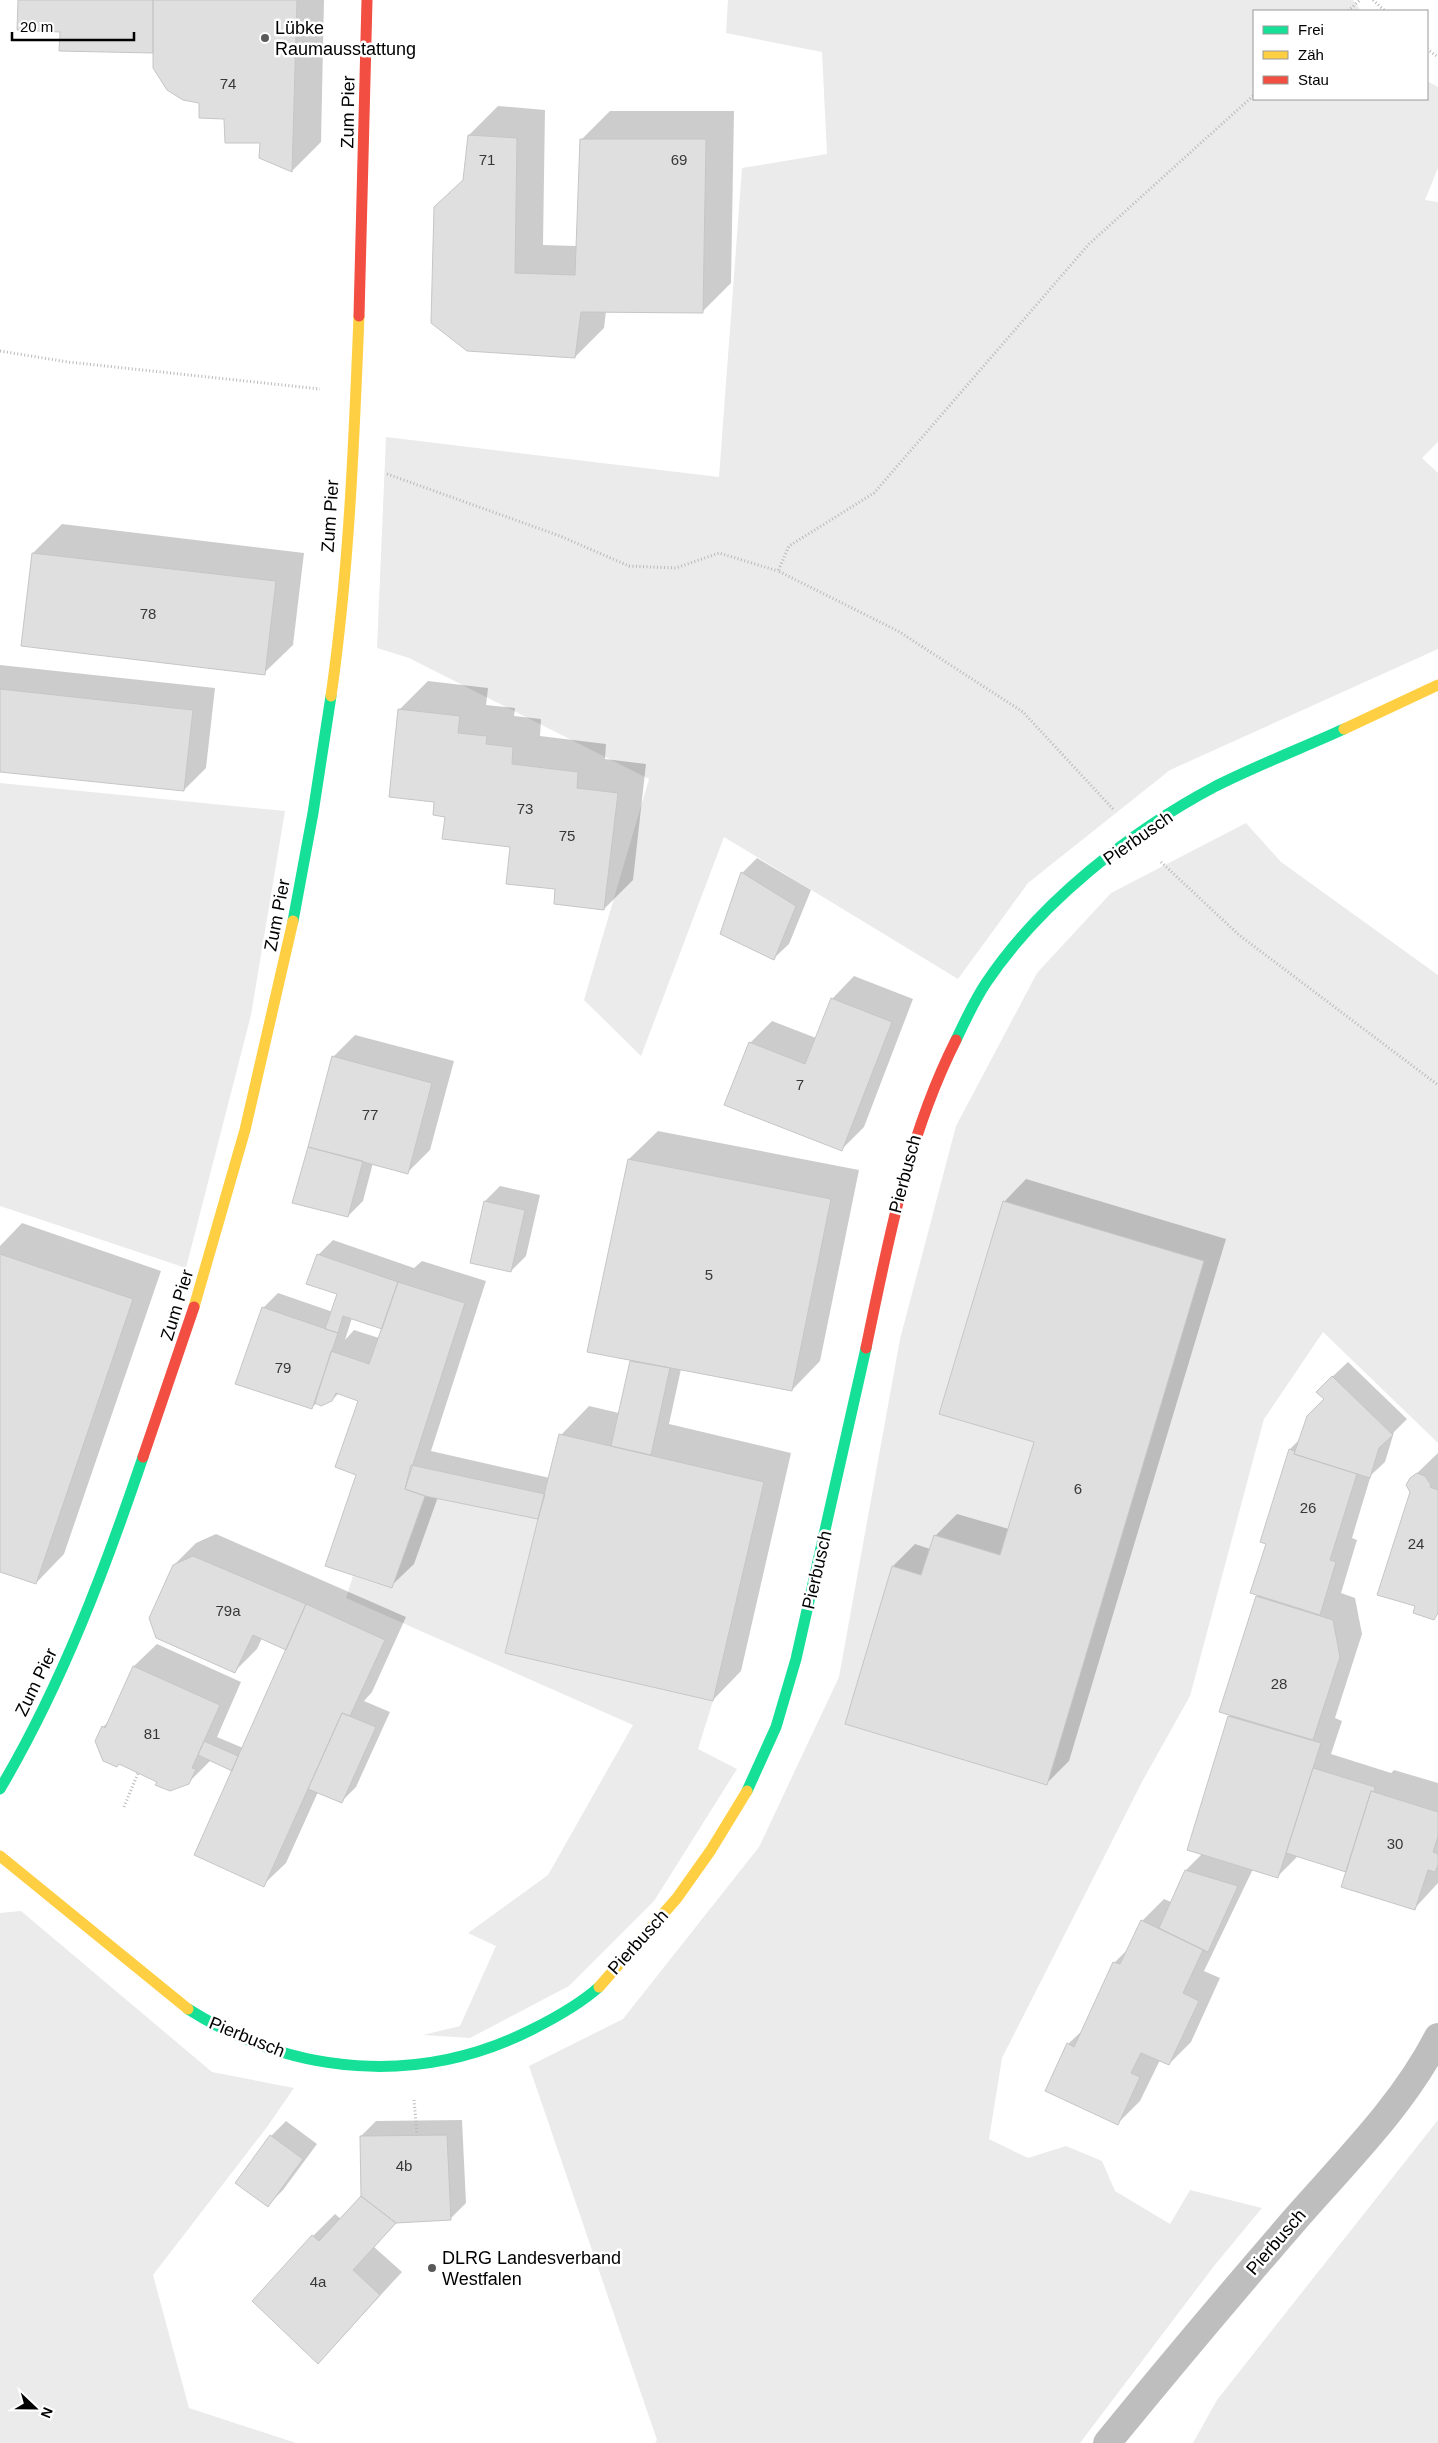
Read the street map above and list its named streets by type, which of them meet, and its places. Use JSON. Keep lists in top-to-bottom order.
{
  "streets": {
    "street": ["Zum Pier", "Pierbusch"]
  },
  "places": ["Lübke Raumausstattung", "DLRG Landesverband Westfalen"],
  "house_numbers": [
    "74",
    "71",
    "69",
    "78",
    "73",
    "75",
    "7",
    "77",
    "5",
    "79",
    "6",
    "26",
    "24",
    "79a",
    "28",
    "81",
    "30",
    "4b",
    "4a"
  ],
  "legend": ["Frei", "Zäh", "Stau"],
  "scale_bar": "20 m",
  "north": "right"
}
